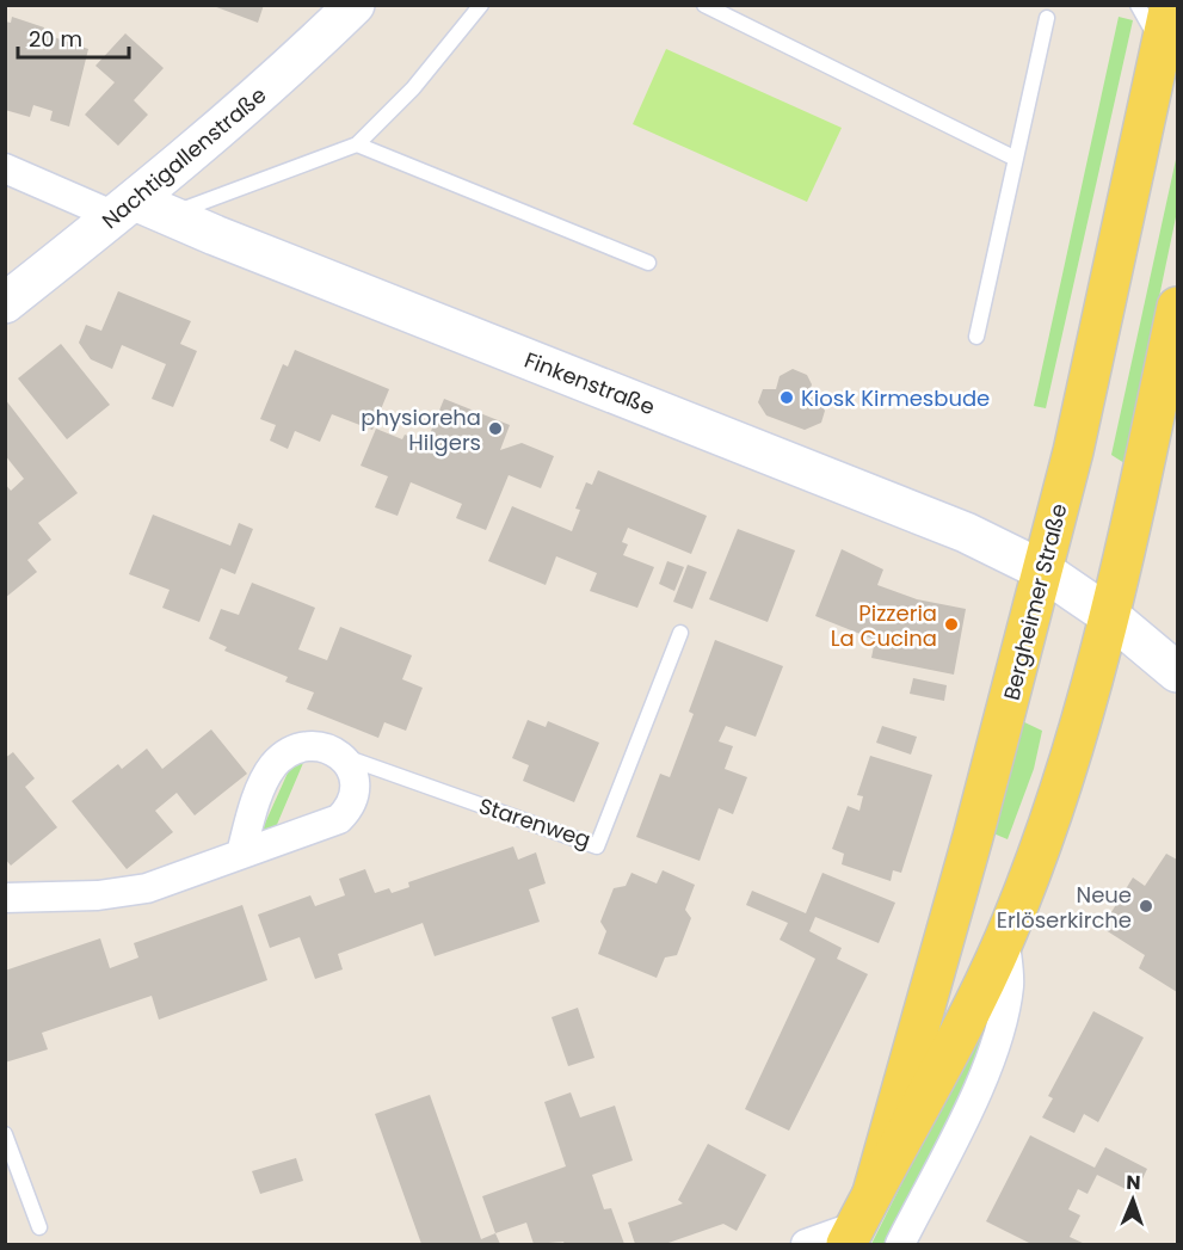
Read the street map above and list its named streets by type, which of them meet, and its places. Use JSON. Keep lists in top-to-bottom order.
{
  "streets": {
    "main road": ["Nachtigallenstraße", "Finkenstraße", "Bergheimer Straße"],
    "street": ["Starenweg"]
  },
  "crossings": [
    ["Nachtigallenstraße", "Finkenstraße"],
    ["Finkenstraße", "Bergheimer Straße"]
  ],
  "places": [
    "Kiosk Kirmesbude",
    "physioreha Hilgers",
    "Pizzeria La Cucina",
    "Neue Erlöserkirche"
  ],
  "scale_bar": "20 m",
  "north": "top"
}
